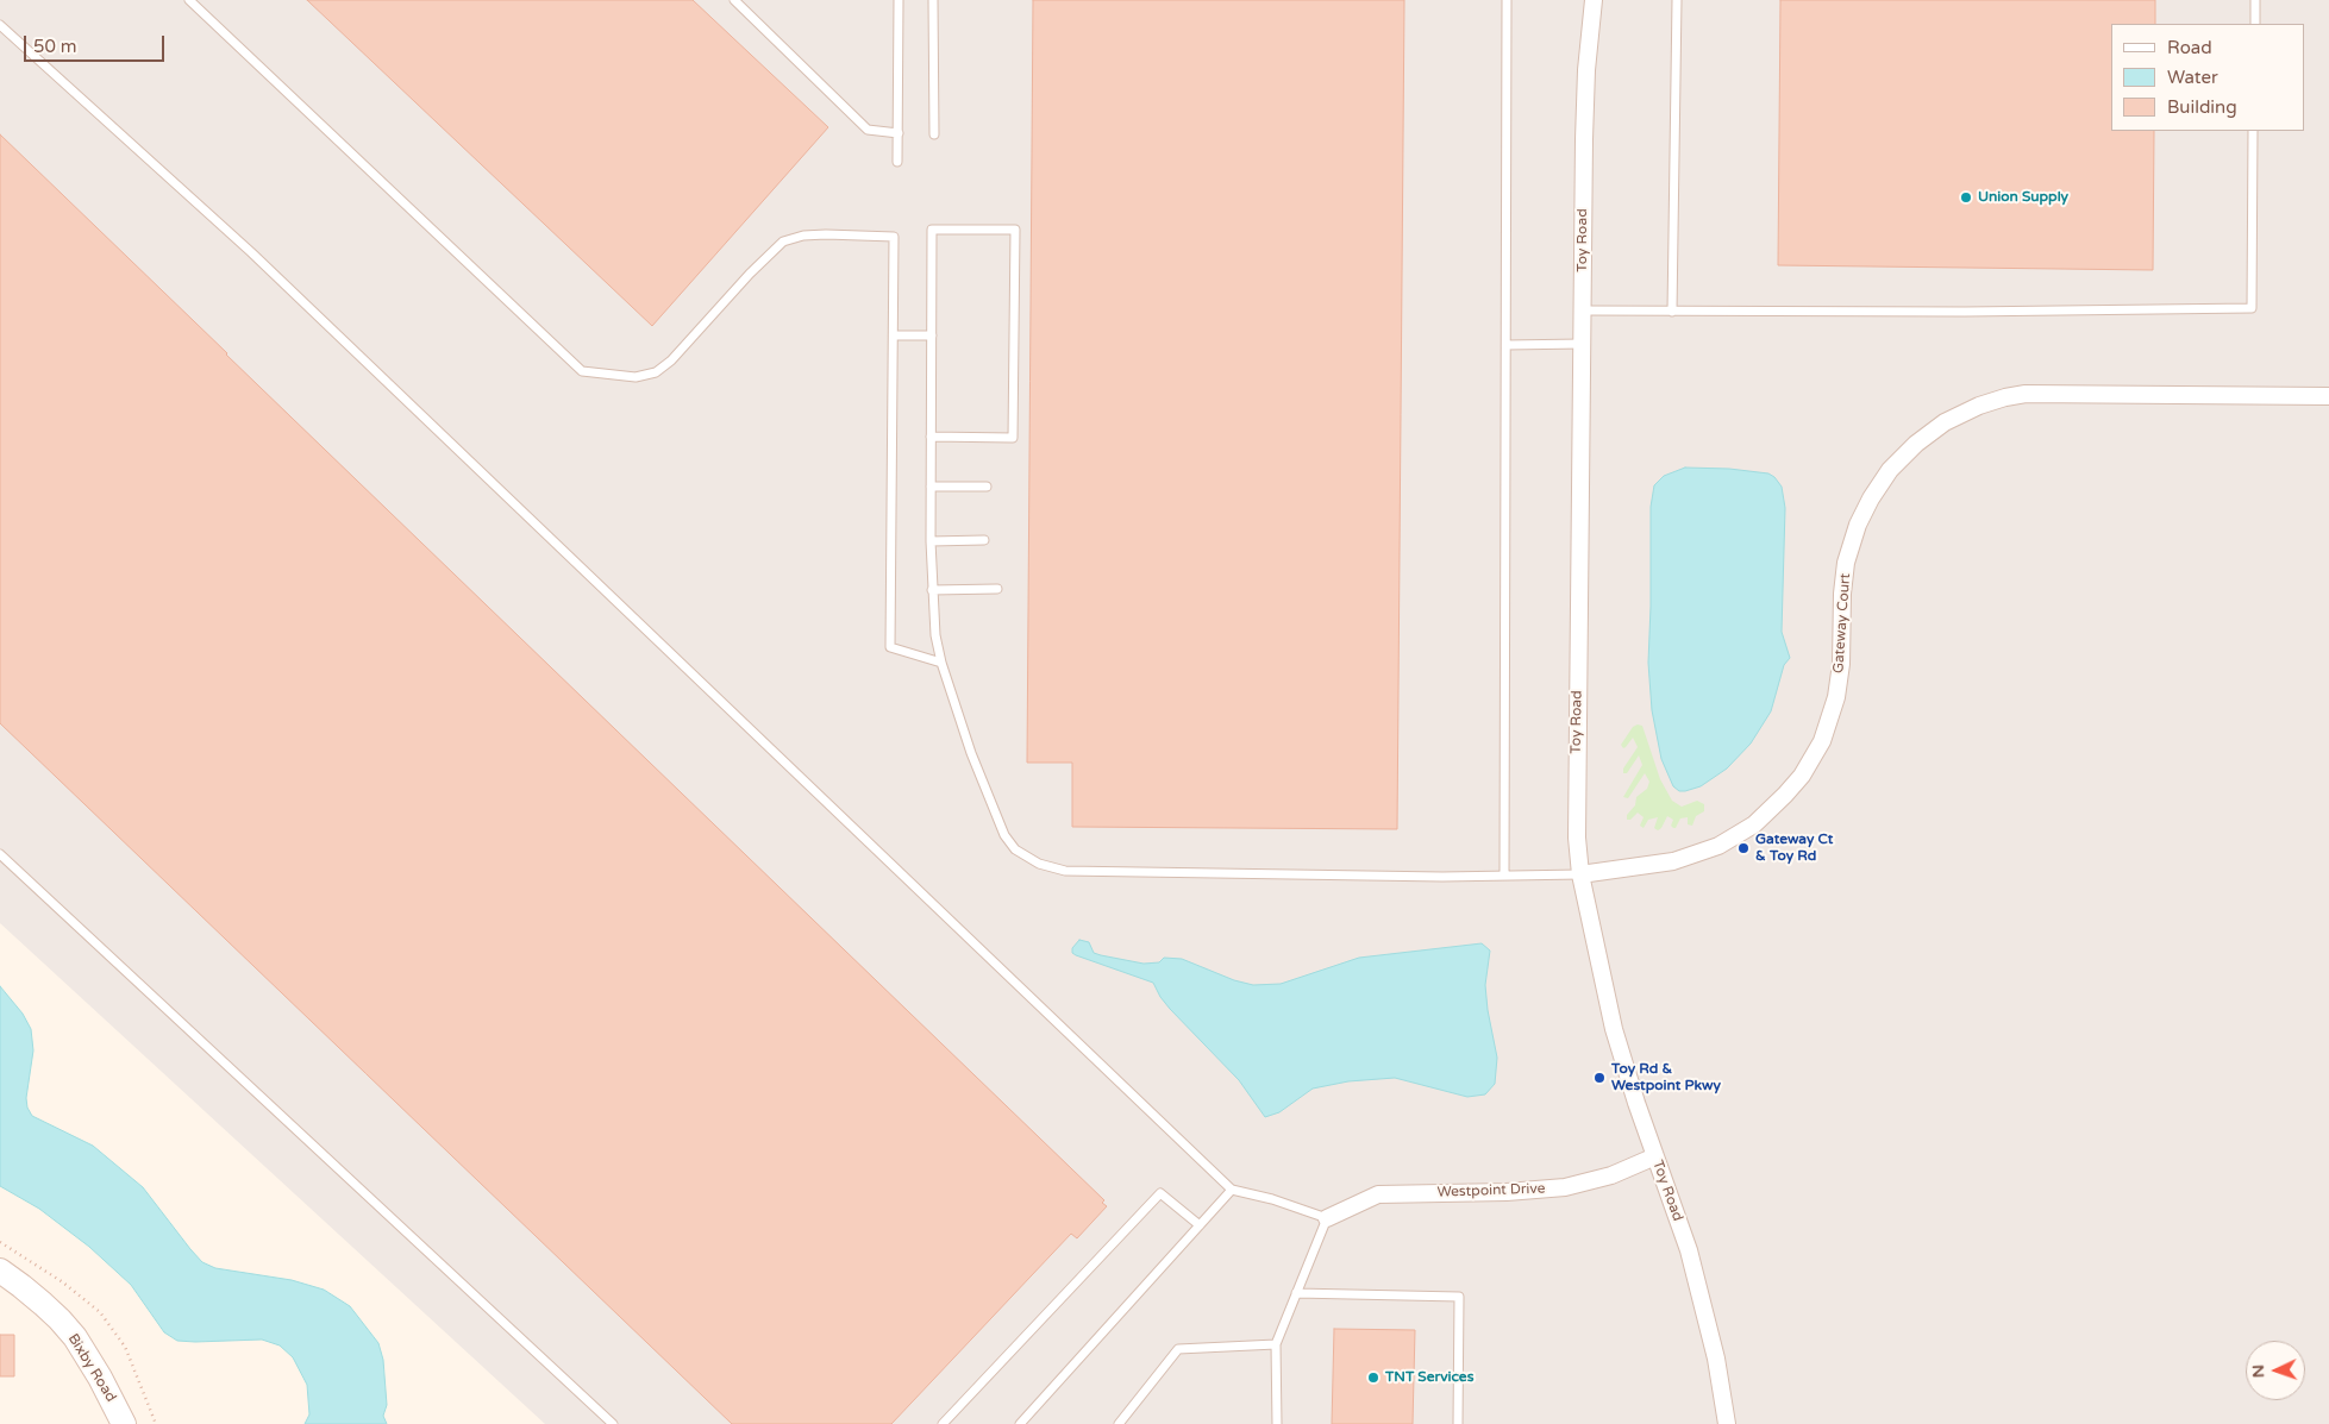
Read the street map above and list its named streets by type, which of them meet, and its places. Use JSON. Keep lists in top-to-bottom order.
{
  "streets": {
    "street": [
      "Toy Road",
      "Gateway Court",
      "Westpoint Drive",
      "Bixby Road"
    ]
  },
  "crossings": [
    ["Toy Road", "Gateway Court"],
    ["Toy Road", "Westpoint Drive"]
  ],
  "places": [
    "Union Supply",
    "Gateway Ct & Toy Rd",
    "Toy Rd & Westpoint Pkwy",
    "TNT Services"
  ],
  "legend": ["Road", "Water", "Building"],
  "scale_bar": "50 m",
  "north": "left"
}
